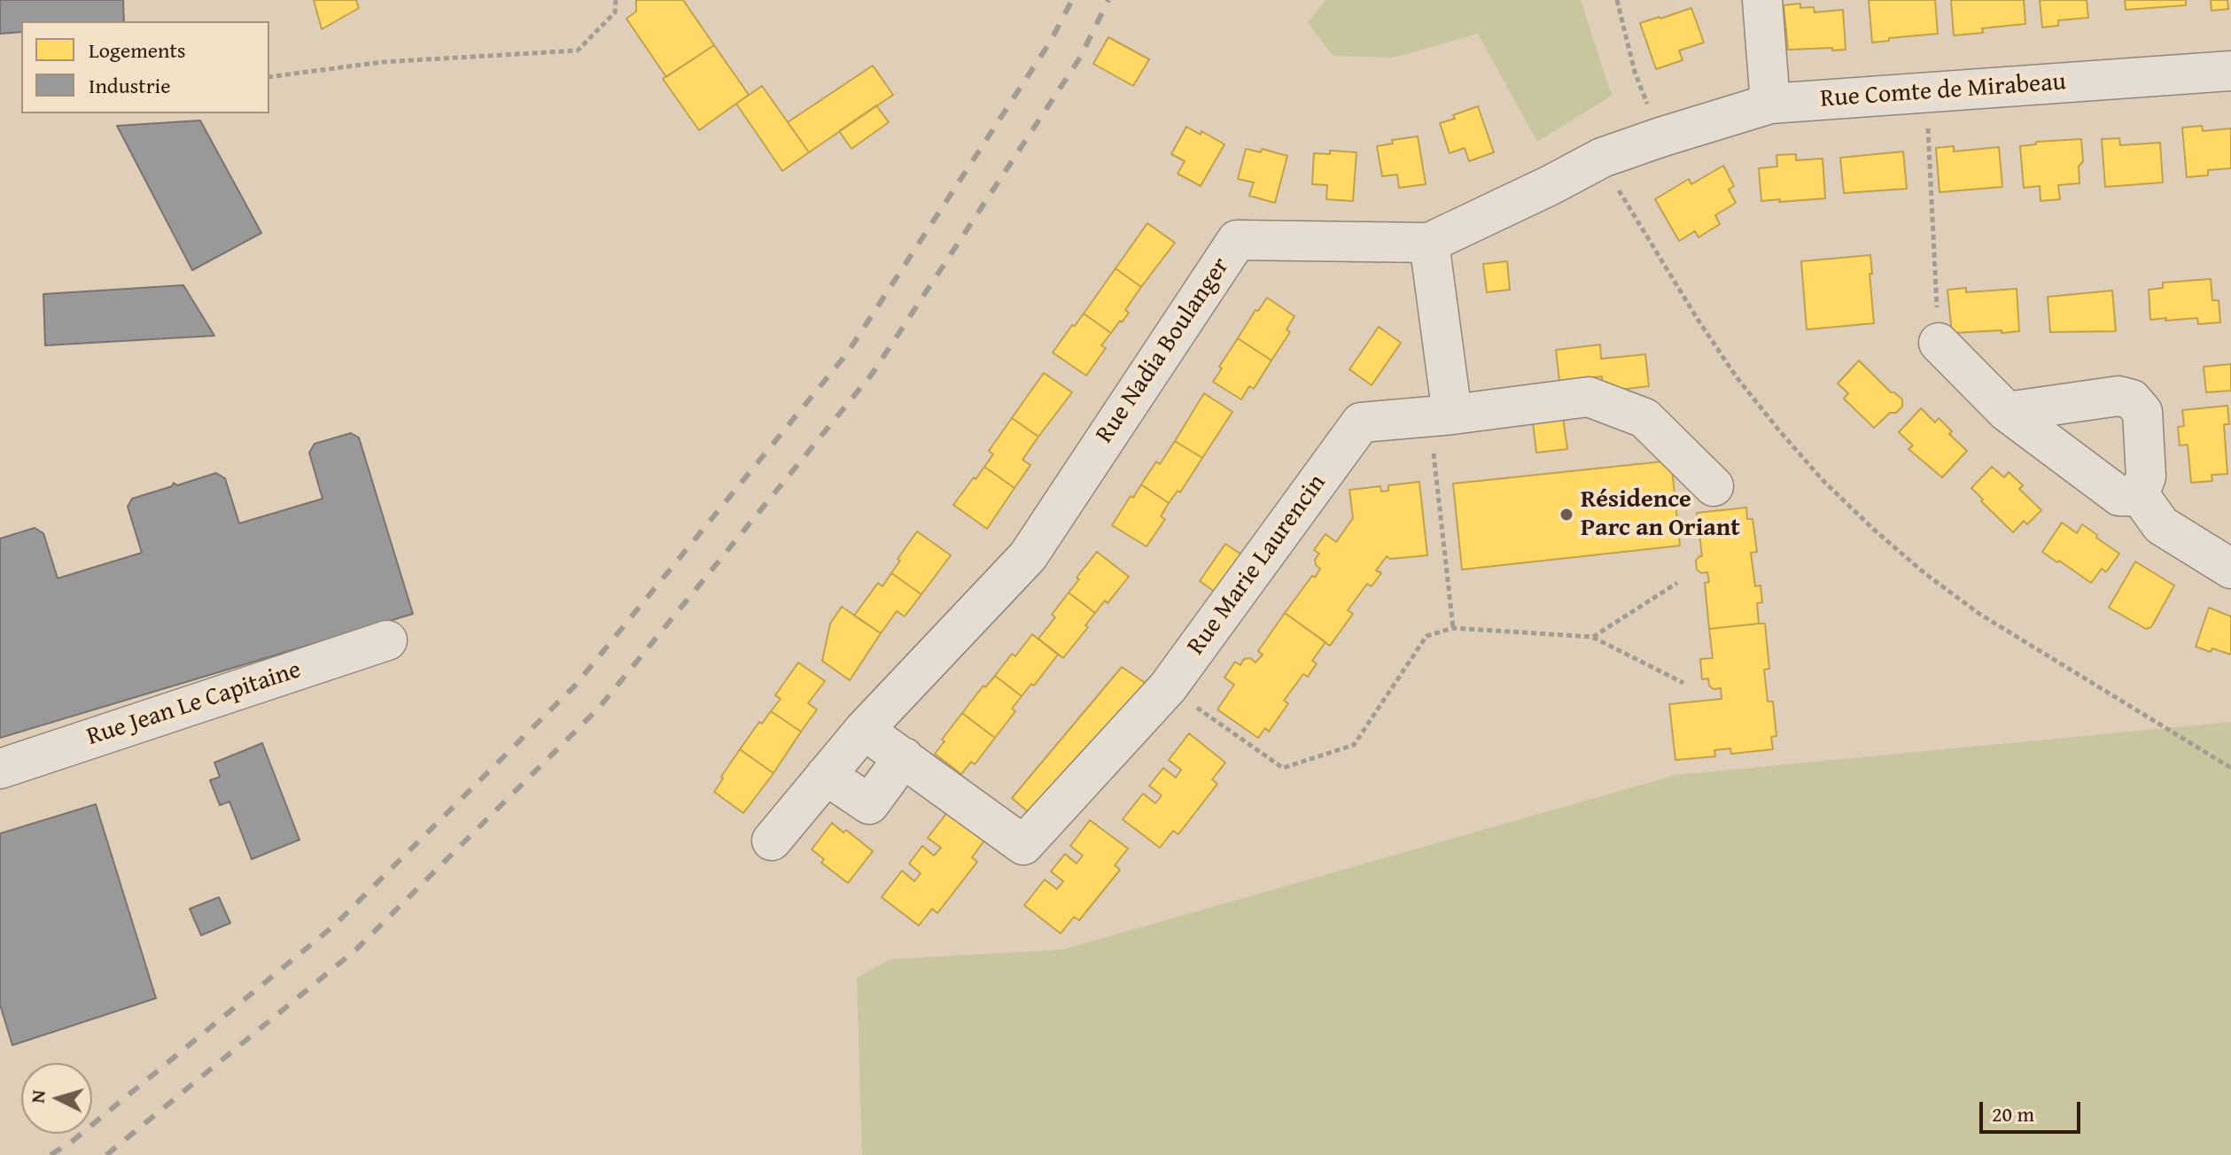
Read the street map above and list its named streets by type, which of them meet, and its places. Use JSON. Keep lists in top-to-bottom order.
{
  "streets": {
    "street": [
      "Rue Comte de Mirabeau",
      "Rue Nadia Boulanger",
      "Rue Marie Laurencin",
      "Rue Jean Le Capitaine"
    ]
  },
  "crossings": [
    ["Rue Comte de Mirabeau", "Rue Nadia Boulanger"],
    ["Rue Nadia Boulanger", "Rue Marie Laurencin"]
  ],
  "places": ["Résidence Parc an Oriant"],
  "legend": ["Logements", "Industrie"],
  "scale_bar": "20 m",
  "north": "left"
}
